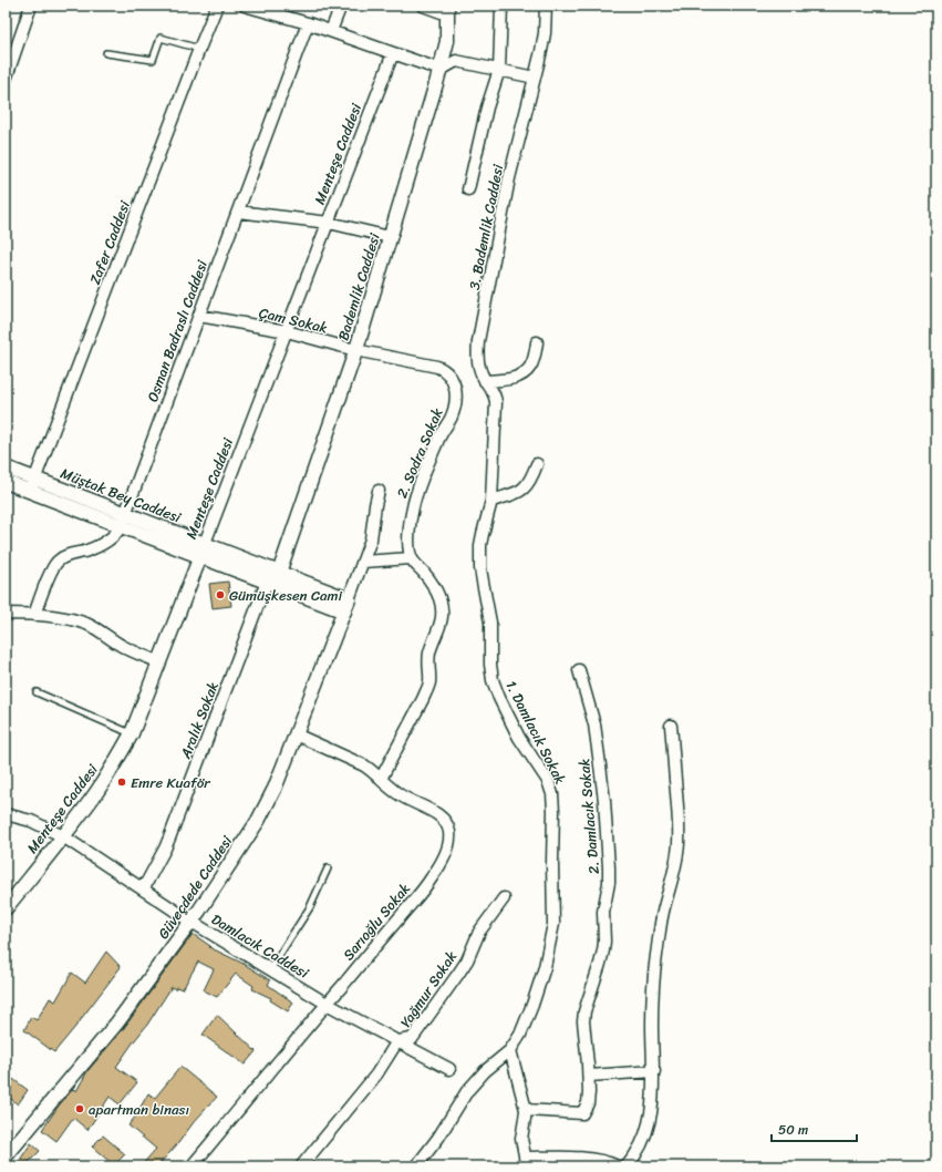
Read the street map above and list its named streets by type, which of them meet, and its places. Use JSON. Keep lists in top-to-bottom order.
{
  "streets": {
    "street": [
      "Menteşe Caddesi",
      "3. Bademlik Caddesi",
      "Zafer Caddesi",
      "Bademlik Caddesi",
      "Çam Sokak",
      "Osman Badraslı Caddesi",
      "2. Sodra Sokak",
      "Müştak Bey Caddesi",
      "Aralık Sokak",
      "1. Damlacık Sokak",
      "2. Damlacık Sokak",
      "Güveçdede Caddesi",
      "Sarıoğlu Sokak",
      "Damlacık Caddesi",
      "Yağmur Sokak"
    ]
  },
  "crossings": [
    ["Menteşe Caddesi", "Çam Sokak"],
    ["Menteşe Caddesi", "Müştak Bey Caddesi"],
    ["Menteşe Caddesi", "Damlacık Caddesi"],
    ["3. Bademlik Caddesi", "1. Damlacık Sokak"],
    ["Zafer Caddesi", "Müştak Bey Caddesi"],
    ["Bademlik Caddesi", "Çam Sokak"],
    ["Bademlik Caddesi", "Müştak Bey Caddesi"],
    ["Çam Sokak", "Osman Badraslı Caddesi"],
    ["Çam Sokak", "2. Sodra Sokak"],
    ["Osman Badraslı Caddesi", "Müştak Bey Caddesi"],
    ["Müştak Bey Caddesi", "Aralık Sokak"],
    ["Müştak Bey Caddesi", "Güveçdede Caddesi"],
    ["Aralık Sokak", "Damlacık Caddesi"],
    ["Güveçdede Caddesi", "Sarıoğlu Sokak"],
    ["Güveçdede Caddesi", "Damlacık Caddesi"],
    ["Sarıoğlu Sokak", "Damlacık Caddesi"],
    ["Damlacık Caddesi", "Yağmur Sokak"]
  ],
  "places": ["Gümüşkesen Cami", "Emre Kuaför", "apartman binası"],
  "scale_bar": "50 m"
}
